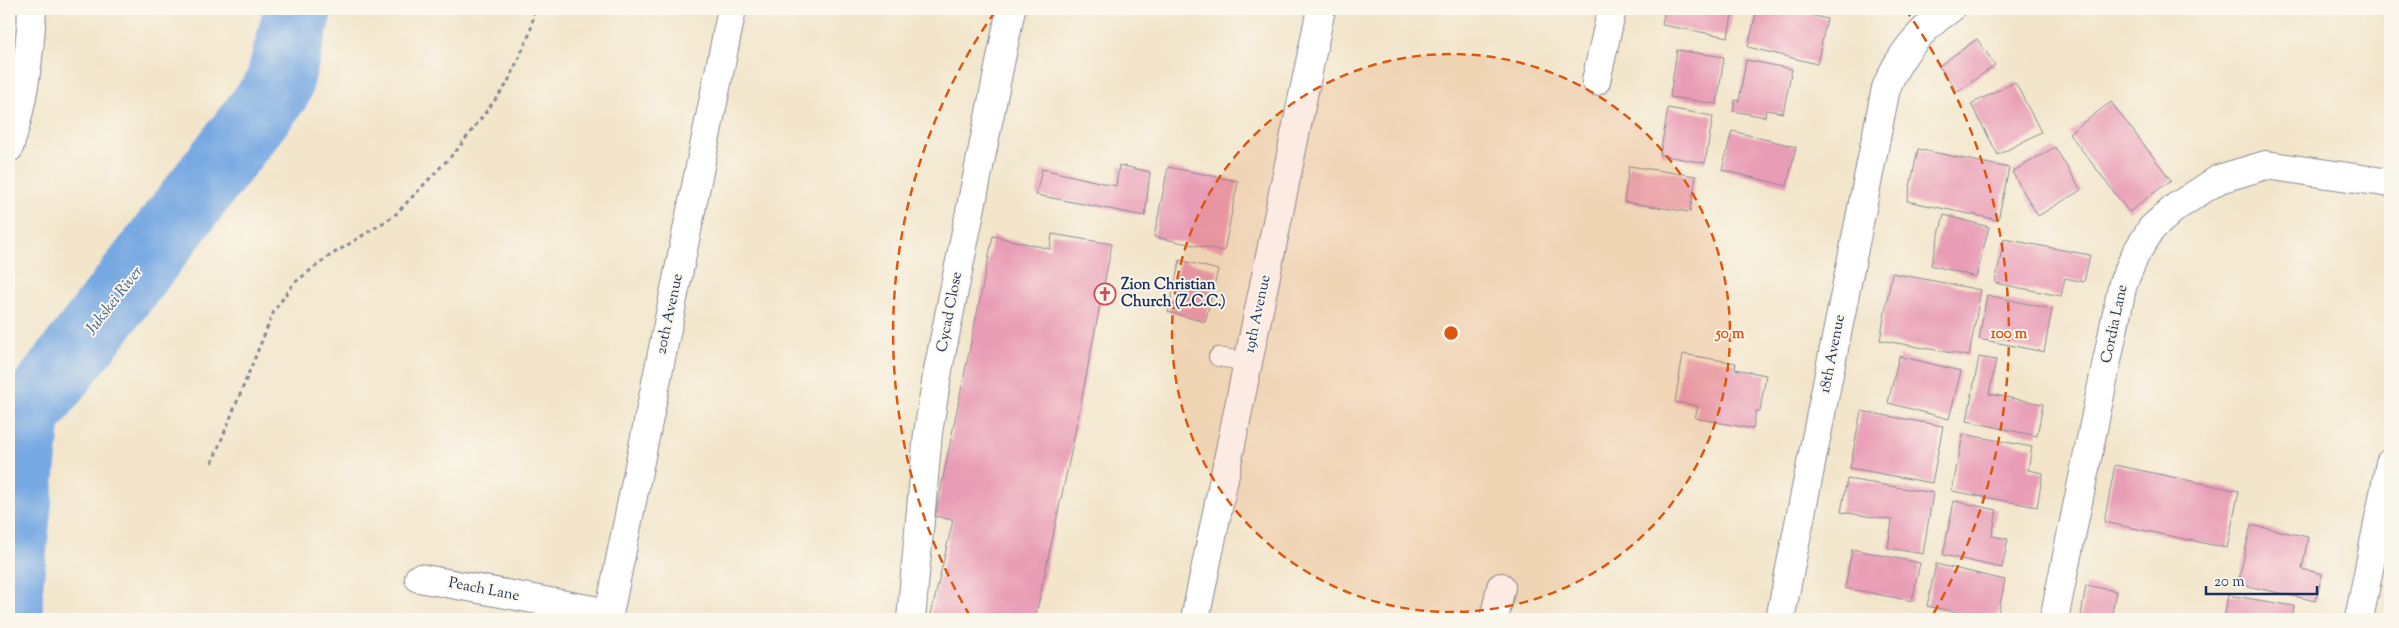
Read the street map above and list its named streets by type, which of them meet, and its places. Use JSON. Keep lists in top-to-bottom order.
{
  "streets": {
    "street": [
      "Cycad Close",
      "20th Avenue",
      "19th Avenue",
      "Cordia Lane",
      "18th Avenue",
      "Peach Lane"
    ]
  },
  "crossings": [
    ["20th Avenue", "Peach Lane"]
  ],
  "water": ["Jukskei River"],
  "places": {
    "church": ["Zion Christian Church (Z.C.C.)"]
  },
  "scale_bar": "20 m",
  "rings": ["50 m", "100 m"]
}
